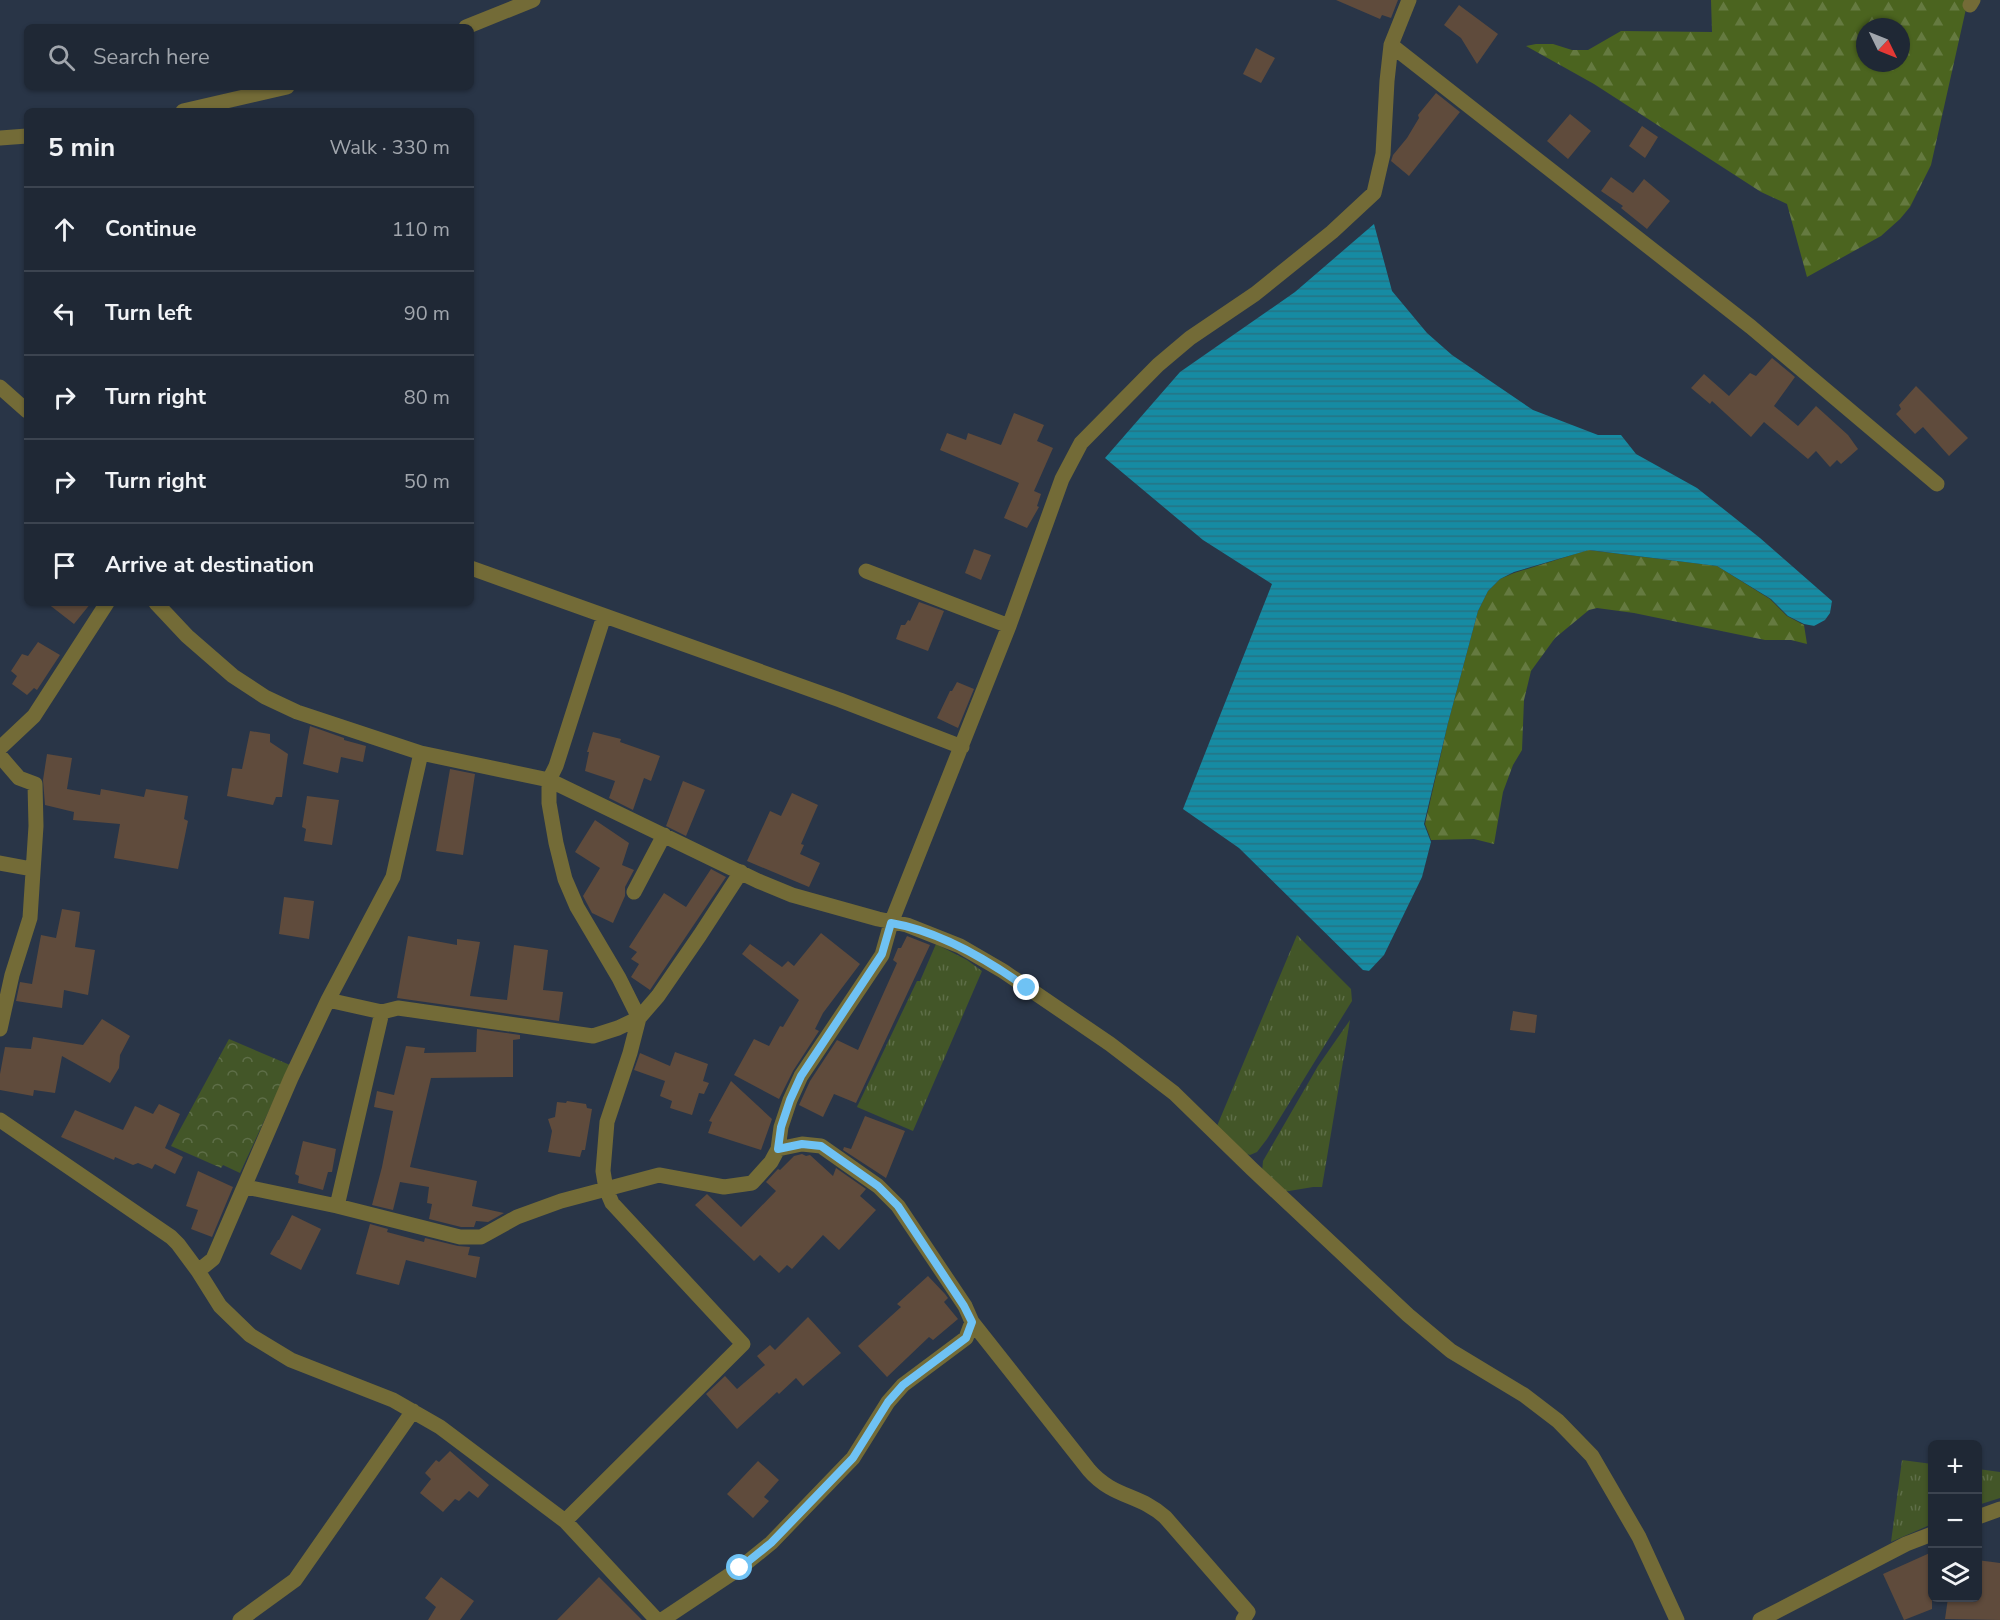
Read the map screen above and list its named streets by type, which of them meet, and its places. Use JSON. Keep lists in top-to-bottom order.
{
  "north": "bottom right",
  "page": {
    "search": "Search here",
    "heading": ["5 min", "Walk · 330 m"],
    "list": [
      ["Continue", "110 m"],
      ["Turn left", "90 m"],
      ["Turn right", "80 m"],
      ["Turn right", "50 m"],
      "Arrive at destination"
    ],
    "map_buttons": ["+", "−"]
  }
}
